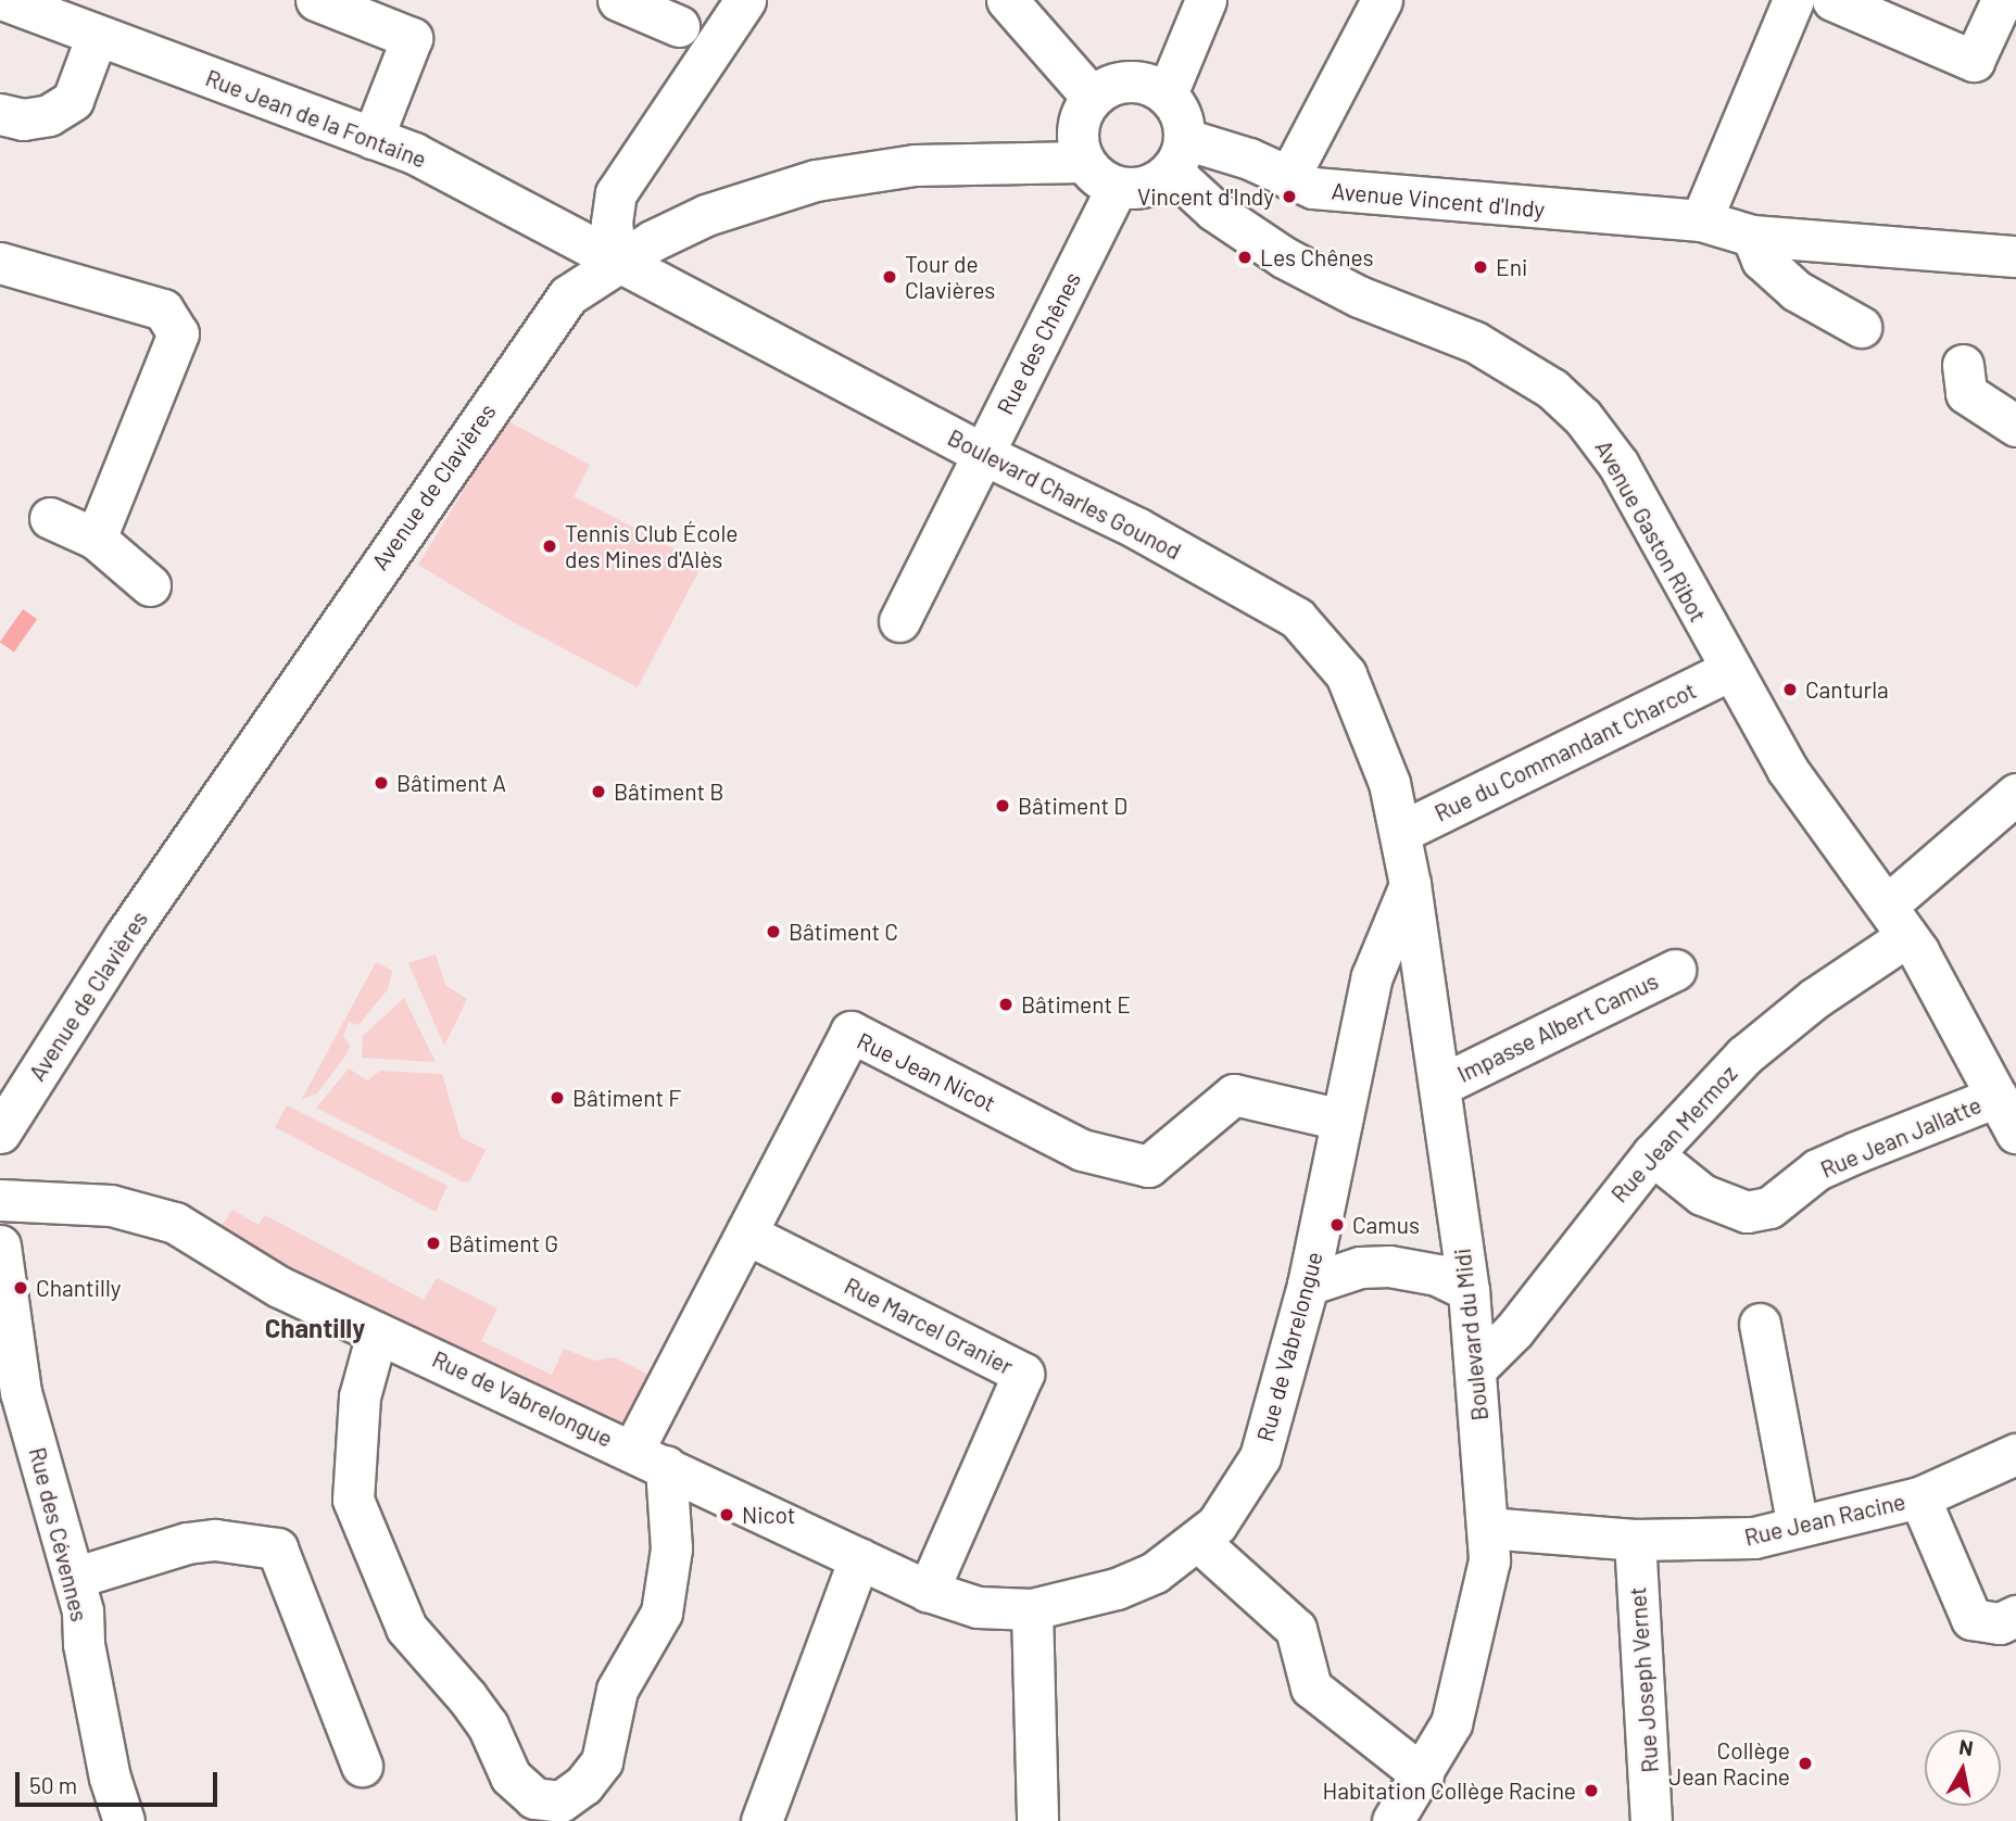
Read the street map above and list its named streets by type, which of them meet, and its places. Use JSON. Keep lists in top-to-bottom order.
{
  "streets": {
    "street": [
      "Rue Jean de la Fontaine",
      "Avenue Vincent d'Indy",
      "Rue des Chênes",
      "Avenue de Clavières",
      "Boulevard Charles Gounod",
      "Avenue Gaston Ribot",
      "Rue du Commandant Charcot",
      "Impasse Albert Camus",
      "Rue Jean Nicot",
      "Rue Jean Mermoz",
      "Rue Jean Jallatte",
      "Rue Marcel Granier",
      "Boulevard du Midi",
      "Rue de Vabrelongue",
      "Rue Jean Racine",
      "Rue des Cévennes",
      "Rue Joseph Vernet"
    ]
  },
  "crossings": [
    ["Rue Jean de la Fontaine", "Avenue de Clavières"],
    ["Rue Jean de la Fontaine", "Boulevard Charles Gounod"],
    ["Avenue Vincent d'Indy", "Rue des Chênes"],
    ["Avenue Vincent d'Indy", "Avenue de Clavières"],
    ["Avenue Vincent d'Indy", "Avenue Gaston Ribot"],
    ["Rue des Chênes", "Avenue de Clavières"],
    ["Rue des Chênes", "Boulevard Charles Gounod"],
    ["Rue des Chênes", "Avenue Gaston Ribot"],
    ["Avenue de Clavières", "Boulevard Charles Gounod"],
    ["Avenue de Clavières", "Avenue Gaston Ribot"],
    ["Boulevard Charles Gounod", "Rue du Commandant Charcot"],
    ["Boulevard Charles Gounod", "Boulevard du Midi"],
    ["Avenue Gaston Ribot", "Rue du Commandant Charcot"],
    ["Avenue Gaston Ribot", "Rue Jean Mermoz"],
    ["Avenue Gaston Ribot", "Rue Jean Jallatte"],
    ["Rue du Commandant Charcot", "Boulevard du Midi"],
    ["Impasse Albert Camus", "Boulevard du Midi"],
    ["Rue Jean Nicot", "Rue Marcel Granier"],
    ["Rue Jean Nicot", "Rue de Vabrelongue"],
    ["Rue Jean Mermoz", "Rue Jean Jallatte"],
    ["Rue Jean Mermoz", "Boulevard du Midi"],
    ["Rue Marcel Granier", "Rue de Vabrelongue"],
    ["Boulevard du Midi", "Rue de Vabrelongue"],
    ["Boulevard du Midi", "Rue Jean Racine"],
    ["Rue Jean Racine", "Rue Joseph Vernet"]
  ],
  "districts": ["Chantilly"],
  "places": [
    "Vincent d'Indy",
    "Les Chênes",
    "Eni",
    "Tour de Clavières",
    "Tennis Club École des Mines d'Alès",
    "Canturla",
    "Bâtiment A",
    "Bâtiment B",
    "Bâtiment D",
    "Bâtiment C",
    "Bâtiment E",
    "Bâtiment F",
    "Camus",
    "Bâtiment G",
    "Chantilly",
    "Nicot",
    "Collège Jean Racine",
    "Habitation Collège Racine"
  ],
  "scale_bar": "50 m",
  "north": "top"
}
